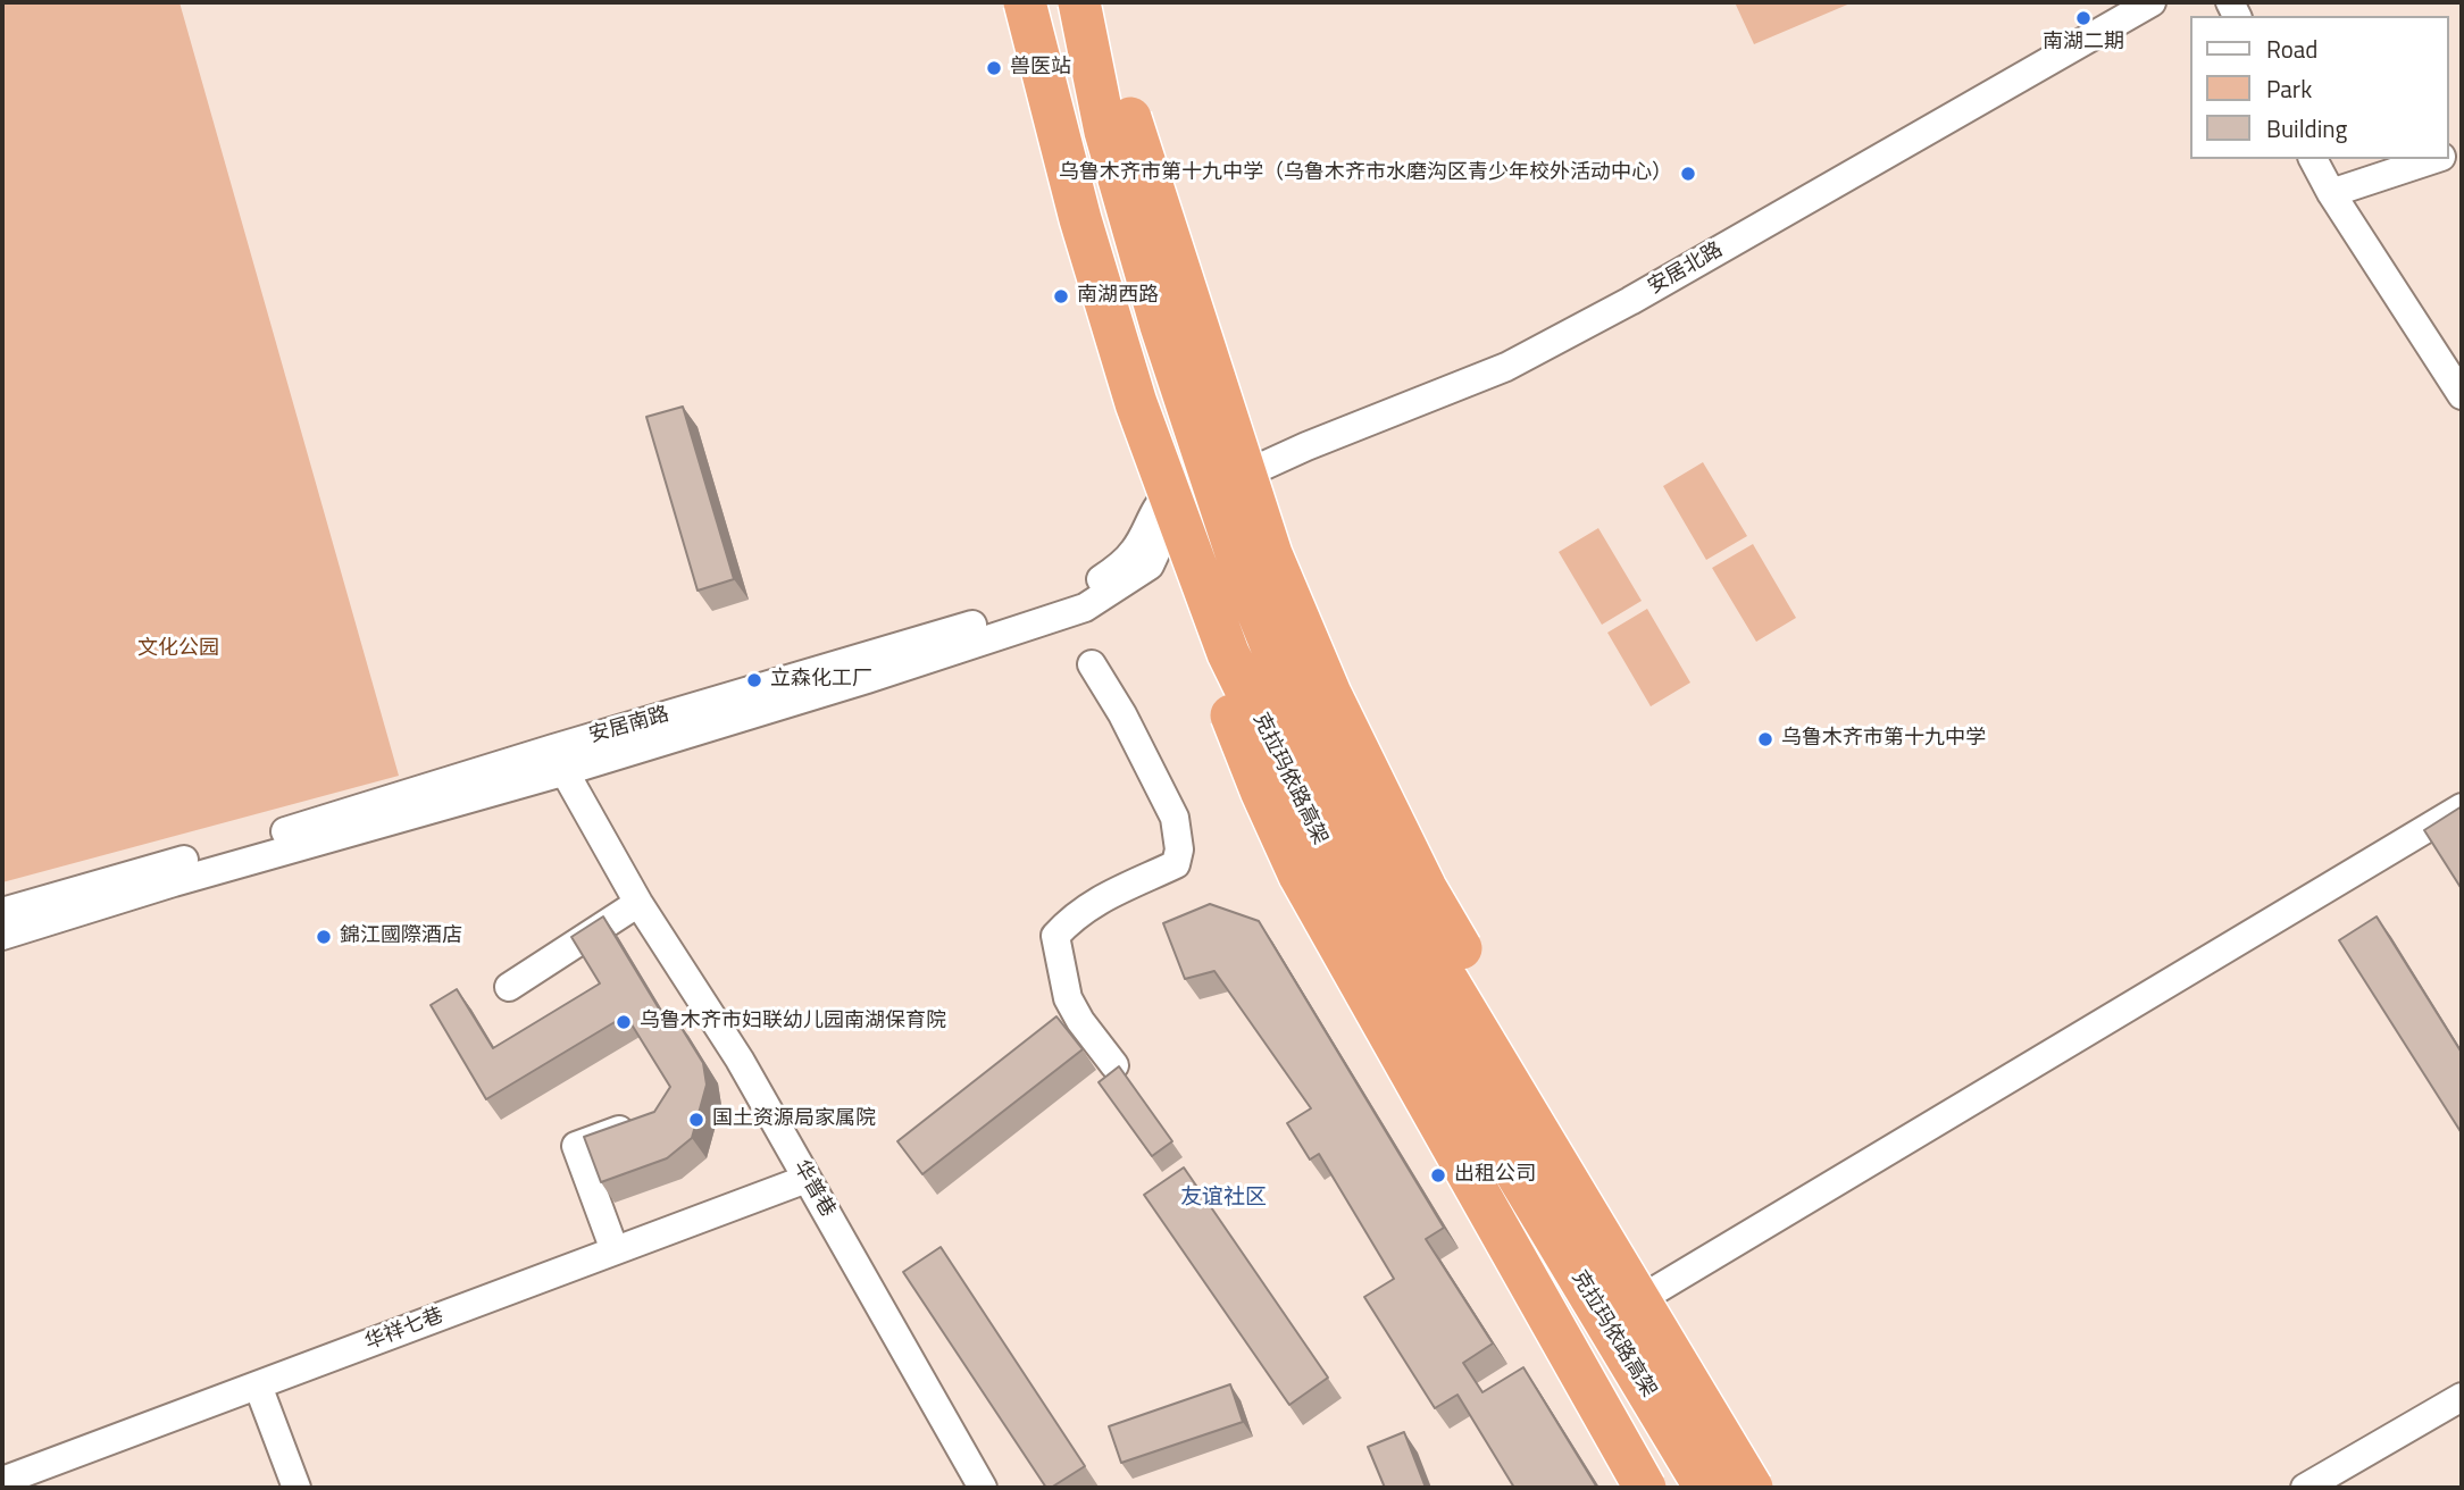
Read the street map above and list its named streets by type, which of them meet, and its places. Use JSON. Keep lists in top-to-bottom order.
{
  "streets": {
    "highway": ["克拉玛依路高架"],
    "street": [
      "安居北路",
      "安居南路",
      "华普巷",
      "华祥七巷"
    ]
  },
  "crossings": [
    ["安居北路", "安居南路"],
    ["安居南路", "华普巷"],
    ["华普巷", "华祥七巷"]
  ],
  "districts": ["友谊社区"],
  "parks": ["文化公园"],
  "places": [
    "南湖二期",
    "兽医站",
    "乌鲁木齐市第十九中学（乌鲁木齐市水磨沟区青少年校外活动中心）",
    "南湖西路",
    "立森化工厂",
    "乌鲁木齐市第十九中学",
    "錦江國際酒店",
    "乌鲁木齐市妇联幼儿园南湖保育院",
    "国土资源局家属院",
    "出租公司"
  ],
  "legend": ["Road", "Park", "Building"]
}
